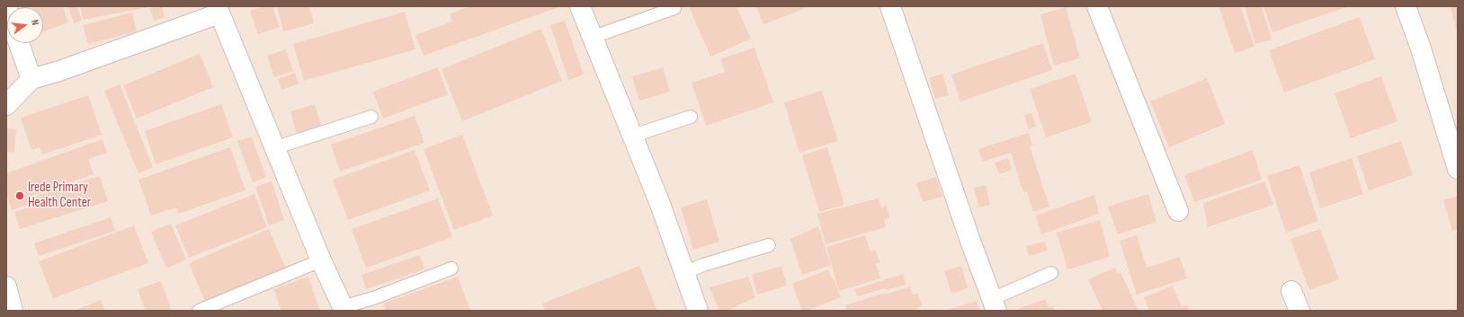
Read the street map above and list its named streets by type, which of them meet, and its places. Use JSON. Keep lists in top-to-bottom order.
{
  "places": ["Irede Primary Health Center"],
  "north": "right"
}
